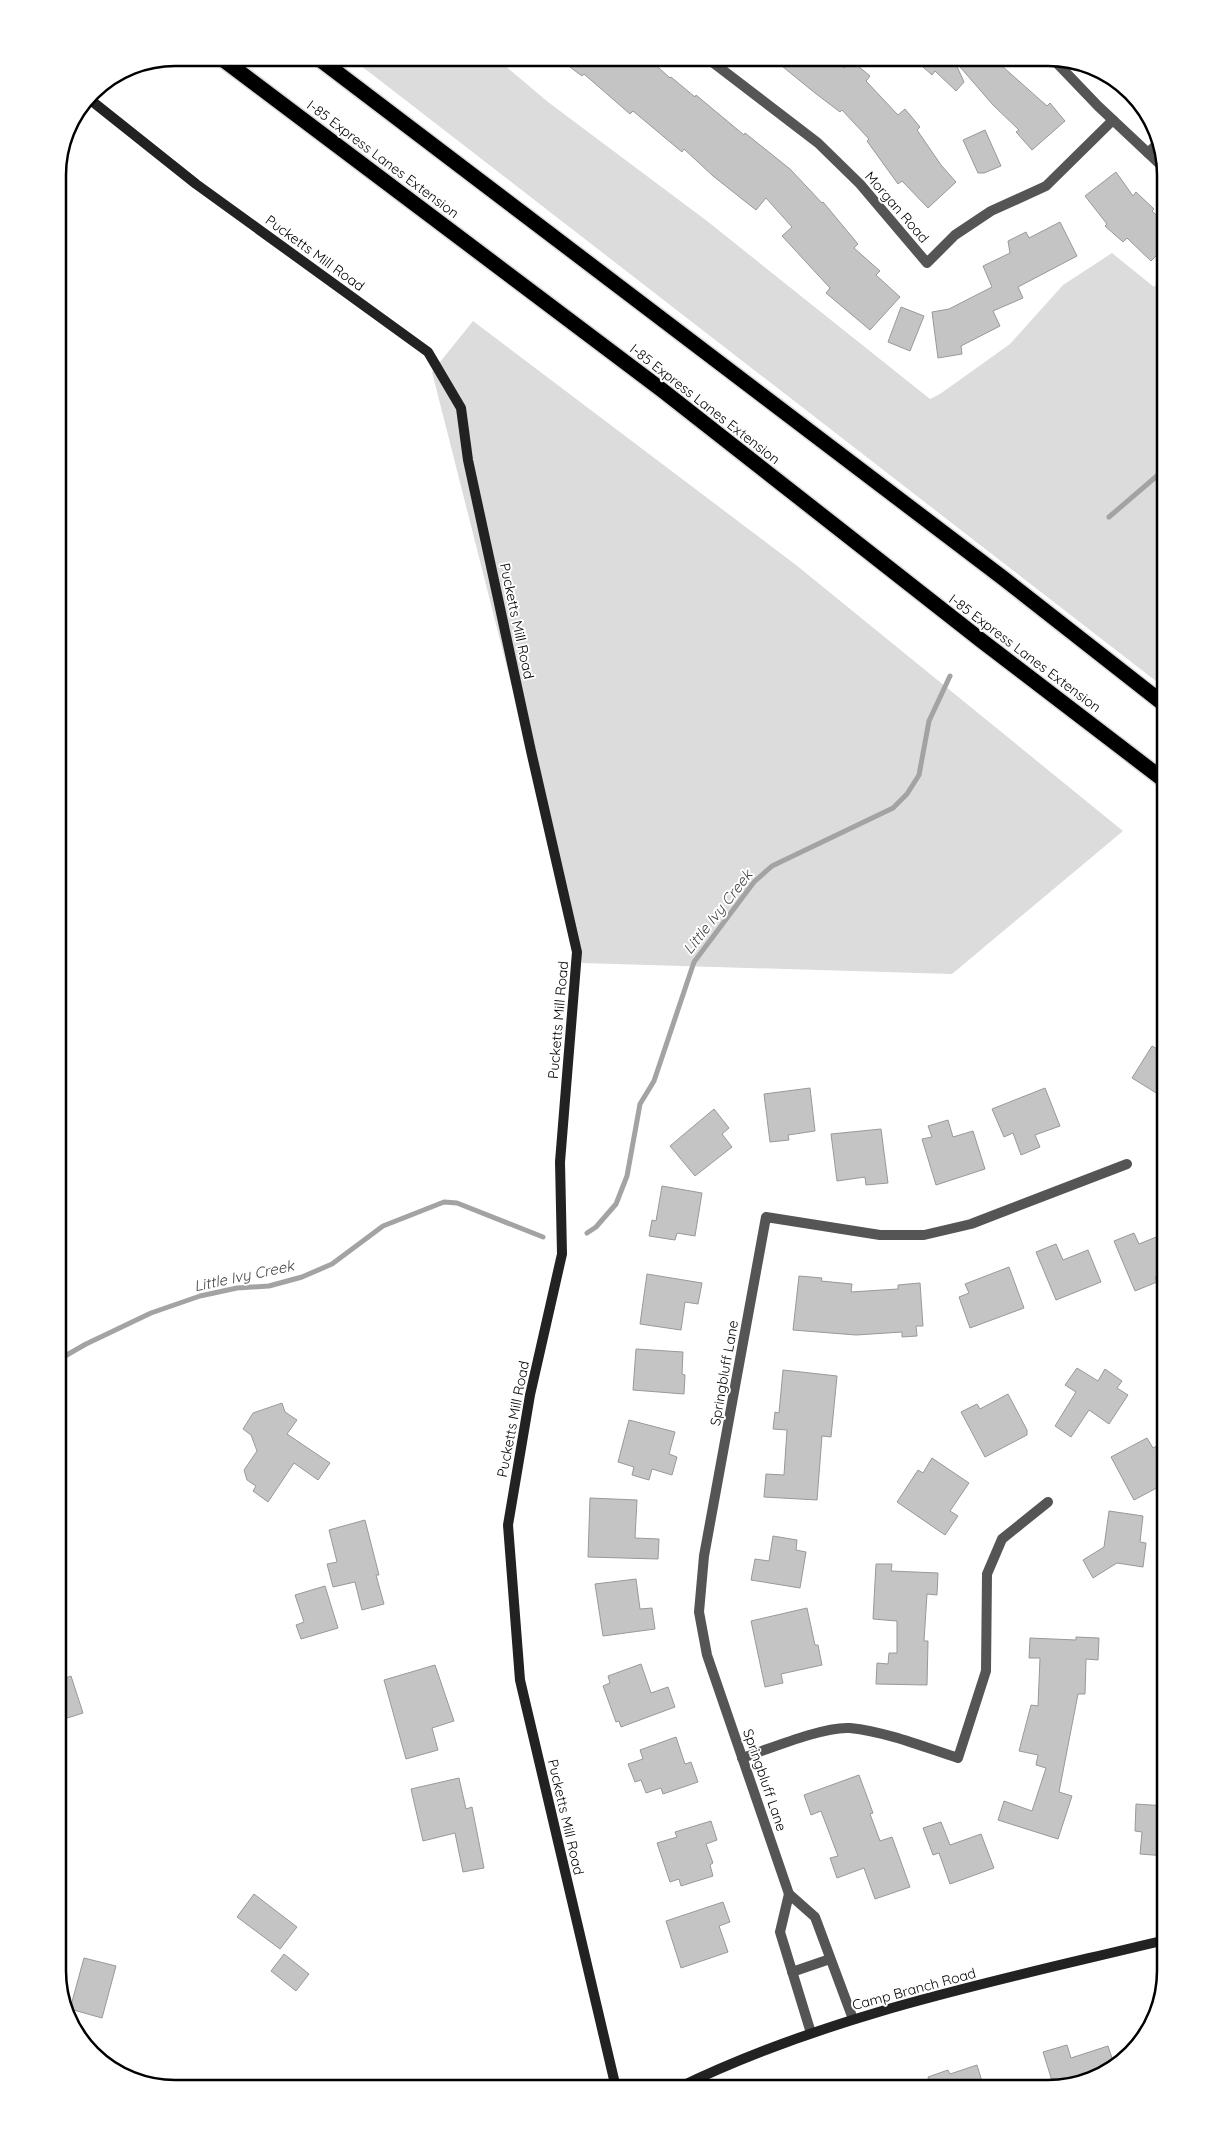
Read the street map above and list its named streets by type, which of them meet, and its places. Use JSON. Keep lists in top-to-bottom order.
{
  "streets": {
    "highway": ["I-85 Express Lanes Extension"],
    "street": [
      "Morgan Road",
      "Pucketts Mill Road",
      "Springbluff Lane",
      "Camp Branch Road"
    ]
  },
  "crossings": [
    ["Springbluff Lane", "Camp Branch Road"]
  ],
  "water": ["Little Ivy Creek"]
}
